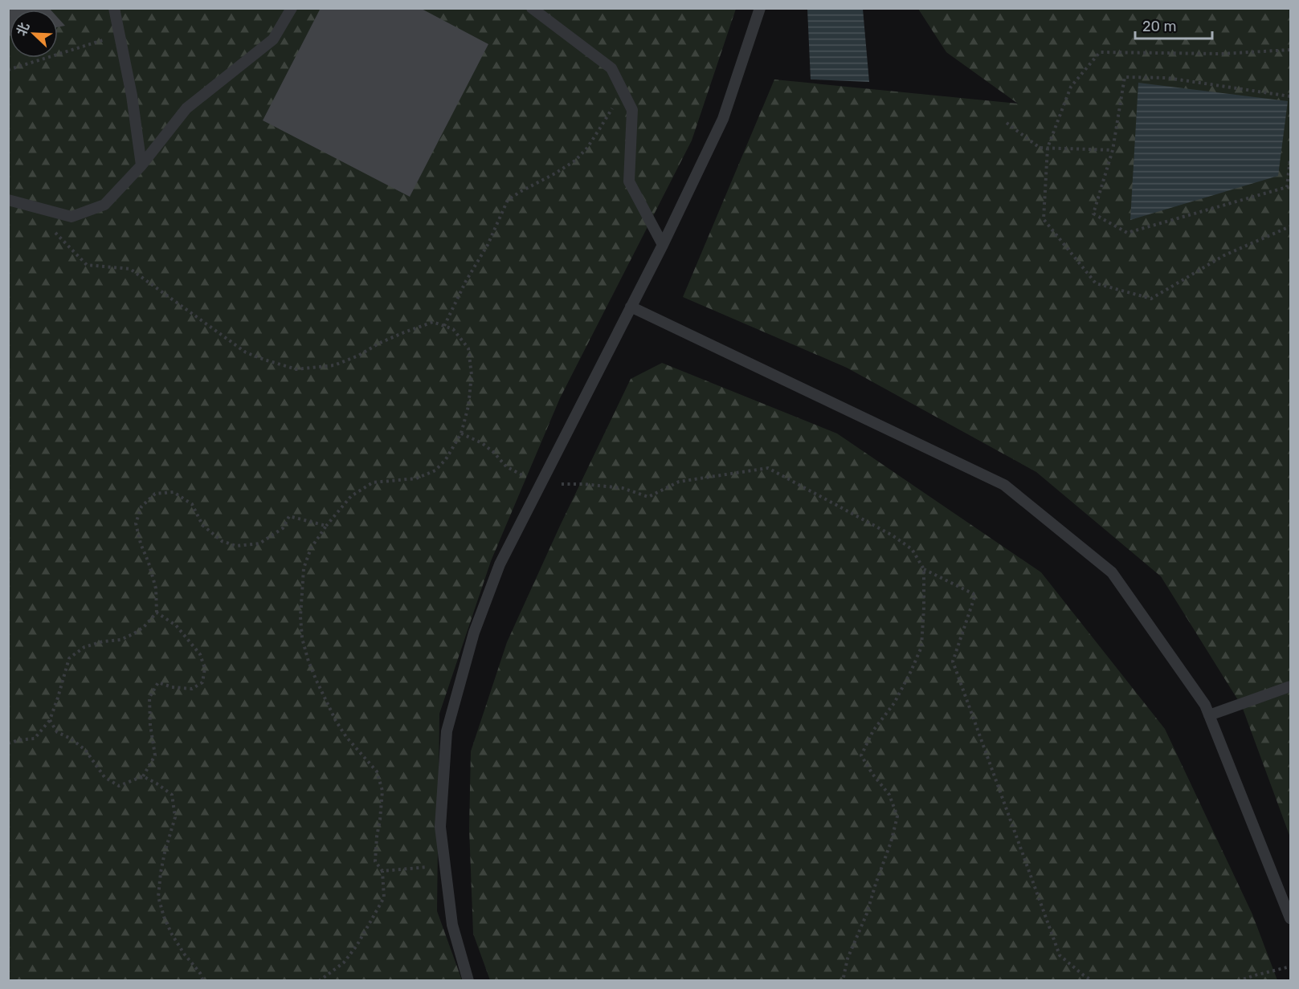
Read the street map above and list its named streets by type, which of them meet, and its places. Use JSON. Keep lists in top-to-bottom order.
{
  "scale_bar": "20 m",
  "north": "top left"
}
